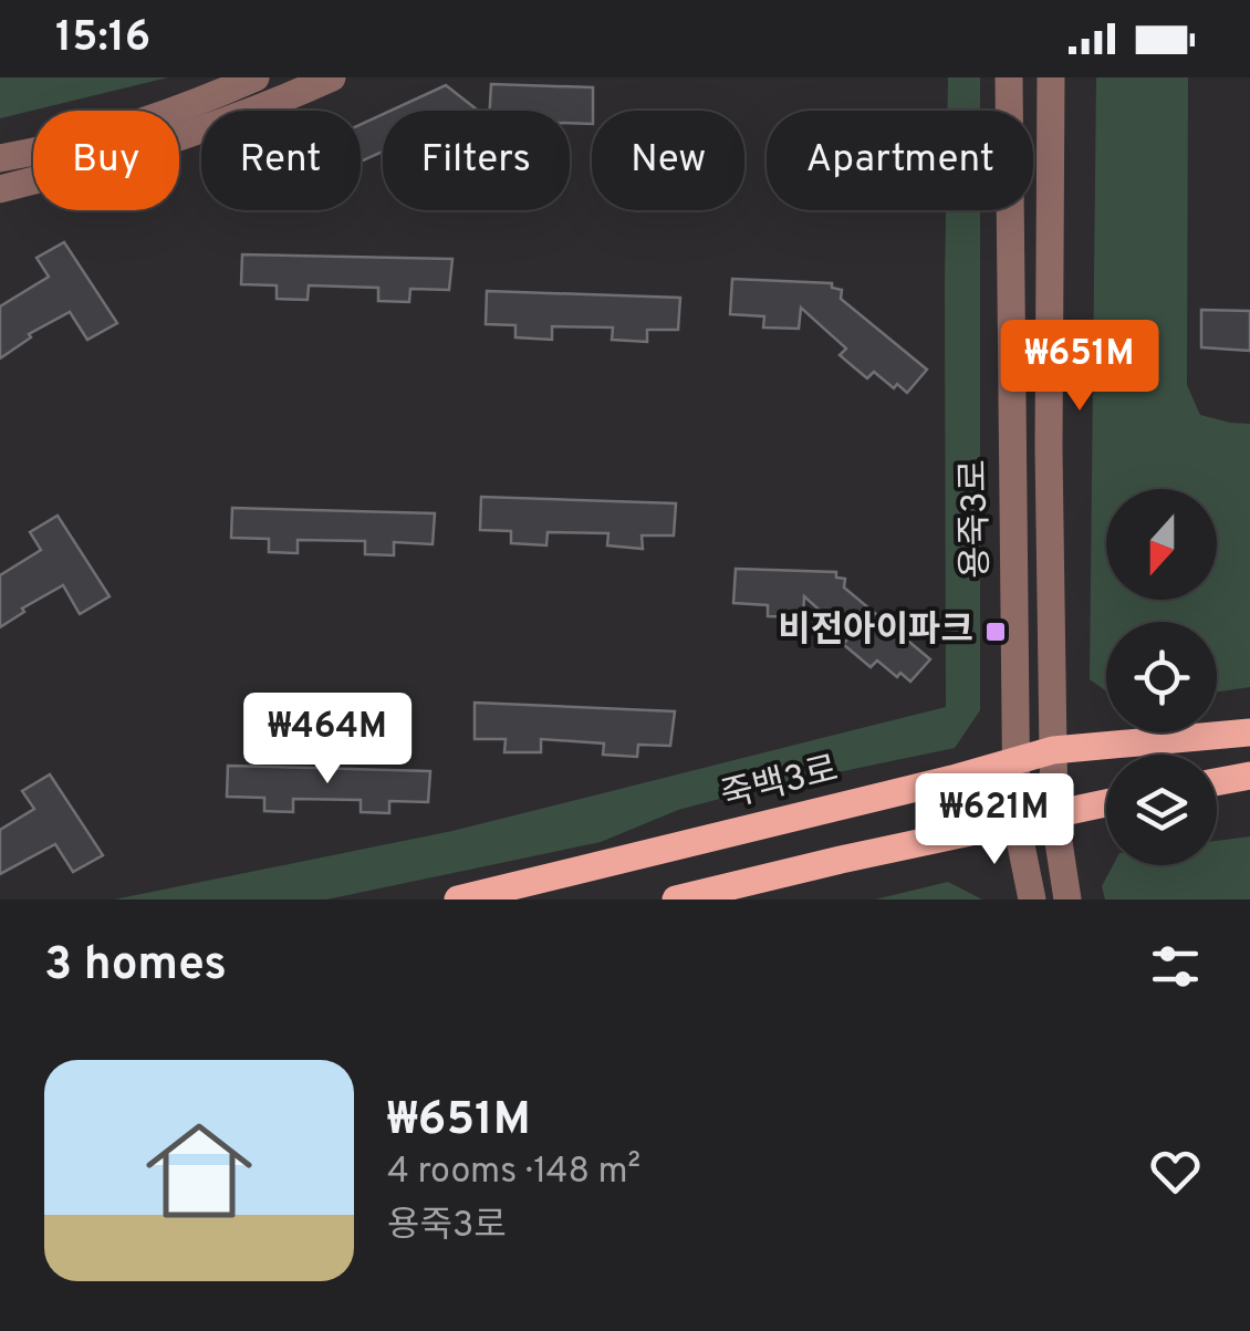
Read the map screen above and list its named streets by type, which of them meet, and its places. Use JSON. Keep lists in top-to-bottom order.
{
  "streets": {
    "main road": ["죽백3로"],
    "street": ["용죽3로"]
  },
  "crossings": [
    ["용죽3로", "죽백3로"]
  ],
  "places": {
    "transit": ["비전아이파크"]
  },
  "north": "bottom",
  "page": {
    "status": "15:16",
    "chip": [
      "Buy",
      "Rent",
      "Filters",
      "New",
      "Apartment"
    ],
    "price": ["₩651M", "₩464M", "₩621M"],
    "heading": "3 homes",
    "list": [
      {
        "name": "₩651M",
        "note": "4 rooms · 148 m² · 용죽3로"
      }
    ]
  }
}
